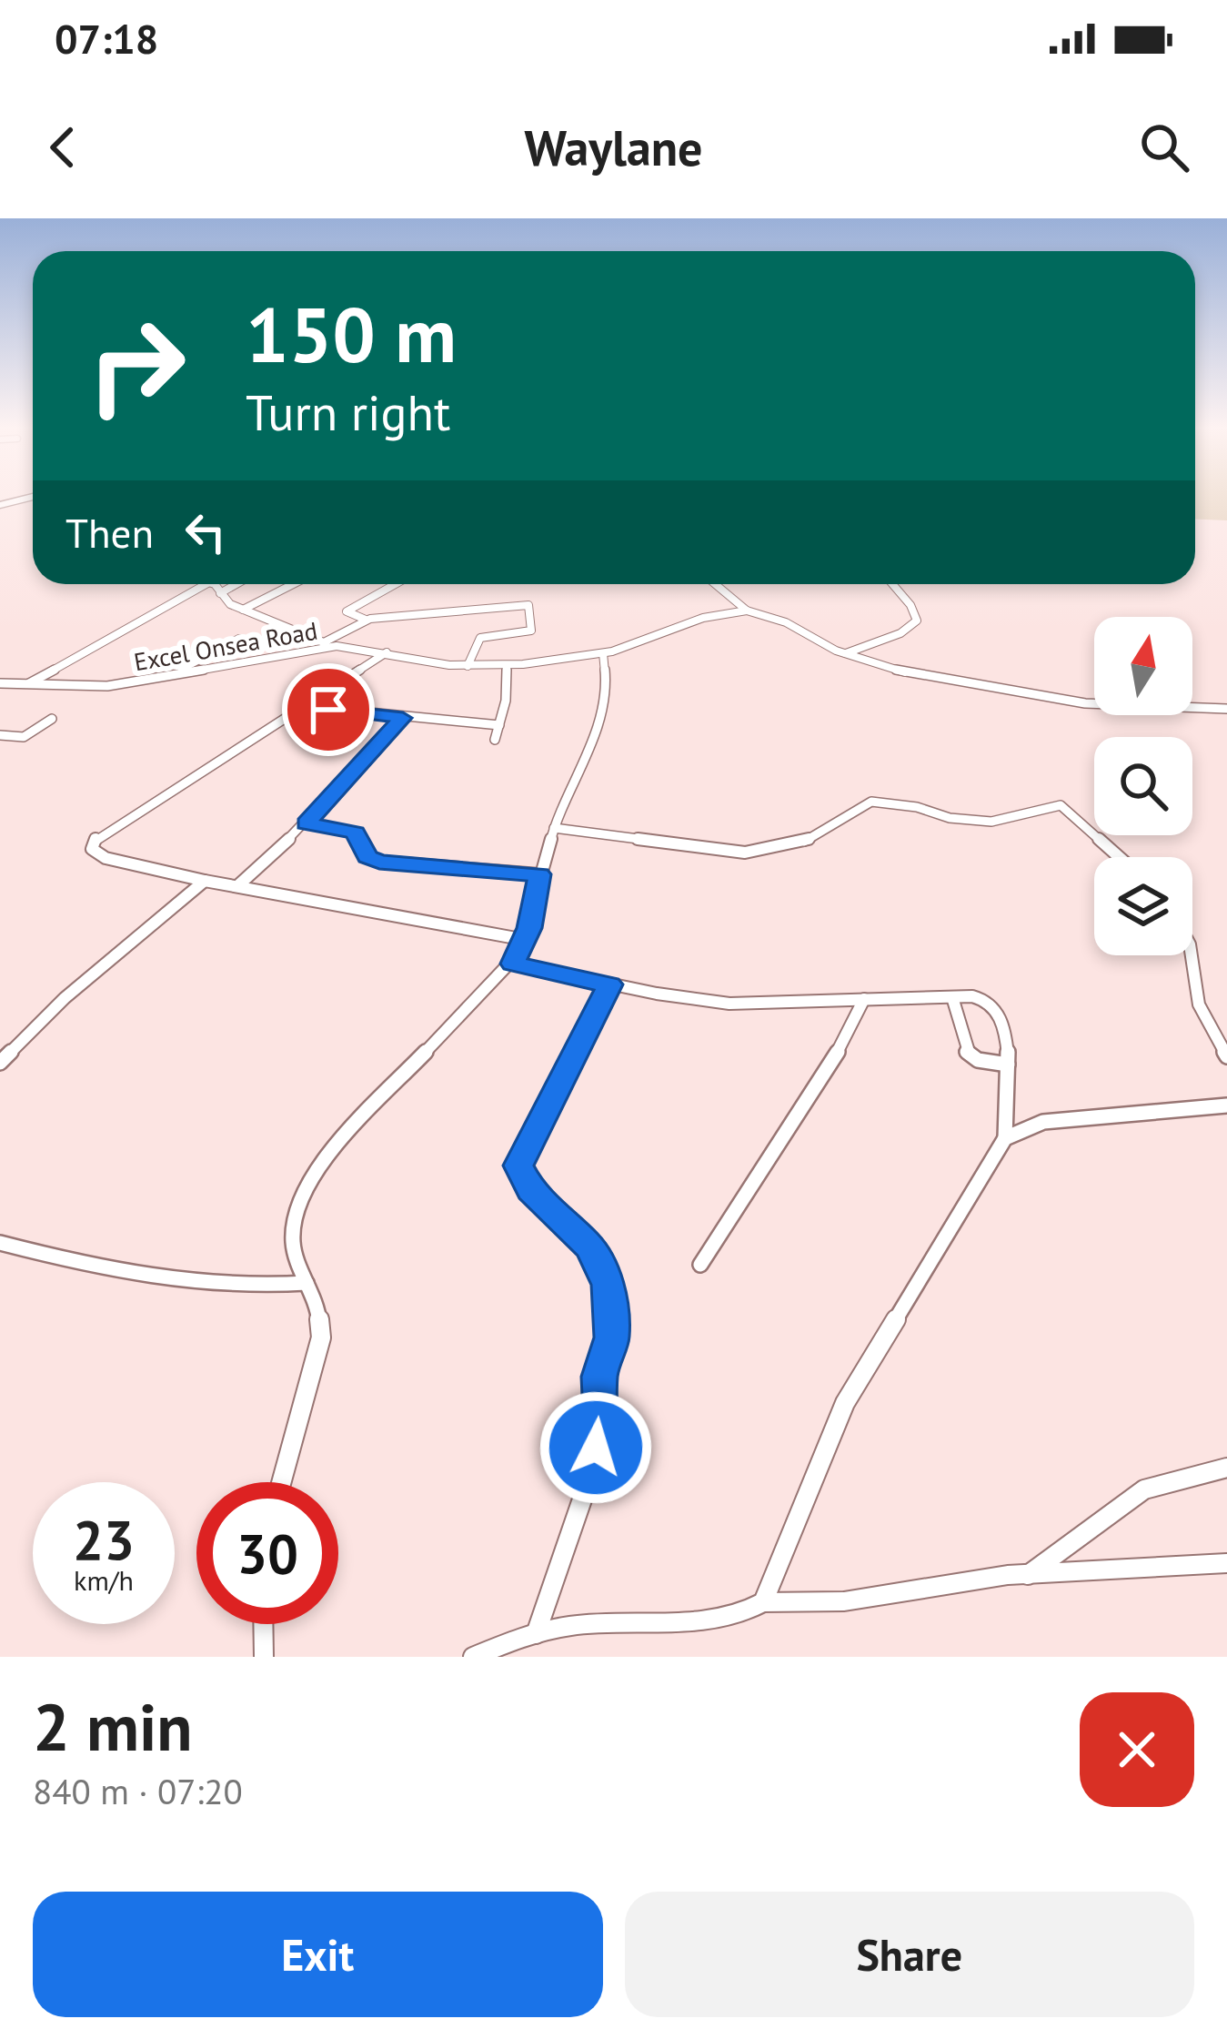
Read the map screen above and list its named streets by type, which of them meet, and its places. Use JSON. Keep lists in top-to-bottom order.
{
  "streets": {
    "street": ["Excel Onsea Road"]
  },
  "north": "top",
  "page": {
    "status": "07:18",
    "header": "Waylane",
    "turn": ["150 m", "Turn right"],
    "then": "Then",
    "speed": "23 km/h",
    "limit": "30",
    "heading": ["2 min", "840 m · 07:20"],
    "buttons": ["Exit", "Share"]
  }
}
